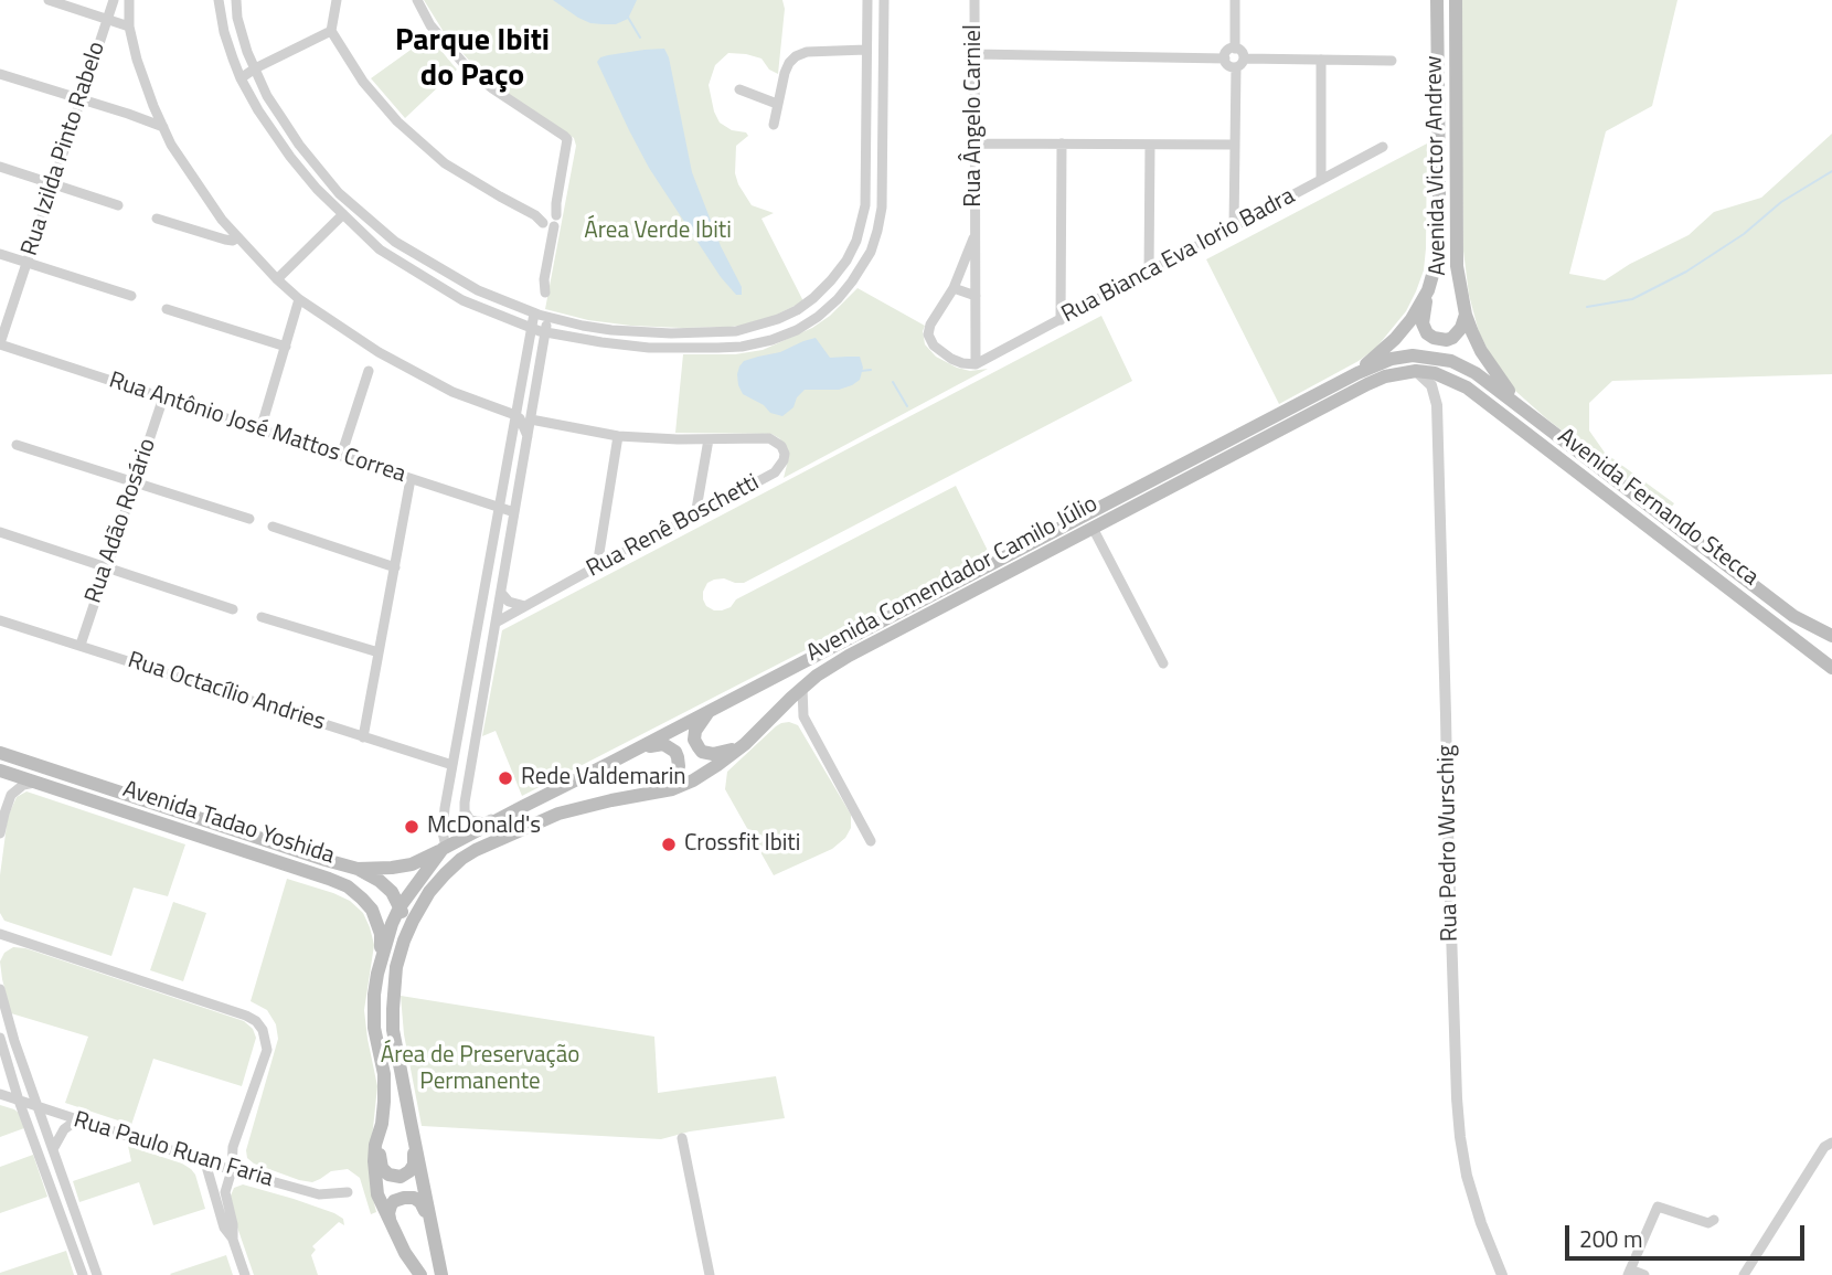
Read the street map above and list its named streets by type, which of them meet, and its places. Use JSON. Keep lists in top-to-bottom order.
{
  "streets": {
    "main road": [
      "Avenida Victor Andrew",
      "Avenida Fernando Stecca",
      "Avenida Comendador Camilo Júlio",
      "Avenida Tadao Yoshida"
    ],
    "street": [
      "Rua Ângelo Carniel",
      "Rua Izilda Pinto Rabelo",
      "Rua Bianca Eva Iorio Badra",
      "Rua Antônio José Mattos Correa",
      "Rua Adão Rosário",
      "Rua Renê Boschetti",
      "Rua Octacílio Andries",
      "Rua Pedro Wurschig",
      "Rua Paulo Ruan Faria"
    ]
  },
  "crossings": [
    ["Rua Ângelo Carniel", "Rua Bianca Eva Iorio Badra"],
    ["Rua Izilda Pinto Rabelo", "Rua Antônio José Mattos Correa"],
    ["Avenida Victor Andrew", "Avenida Fernando Stecca"],
    ["Avenida Victor Andrew", "Avenida Comendador Camilo Júlio"],
    ["Rua Antônio José Mattos Correa", "Rua Adão Rosário"],
    ["Avenida Fernando Stecca", "Avenida Comendador Camilo Júlio"],
    ["Rua Adão Rosário", "Rua Octacílio Andries"],
    ["Avenida Comendador Camilo Júlio", "Avenida Tadao Yoshida"],
    ["Avenida Comendador Camilo Júlio", "Rua Pedro Wurschig"]
  ],
  "districts": ["Parque Ibiti do Paço"],
  "parks": ["Área Verde Ibiti", "Área de Preservação Permanente"],
  "places": ["Rede Valdemarin", "McDonald's", "Crossfit Ibiti"],
  "scale_bar": "200 m"
}
